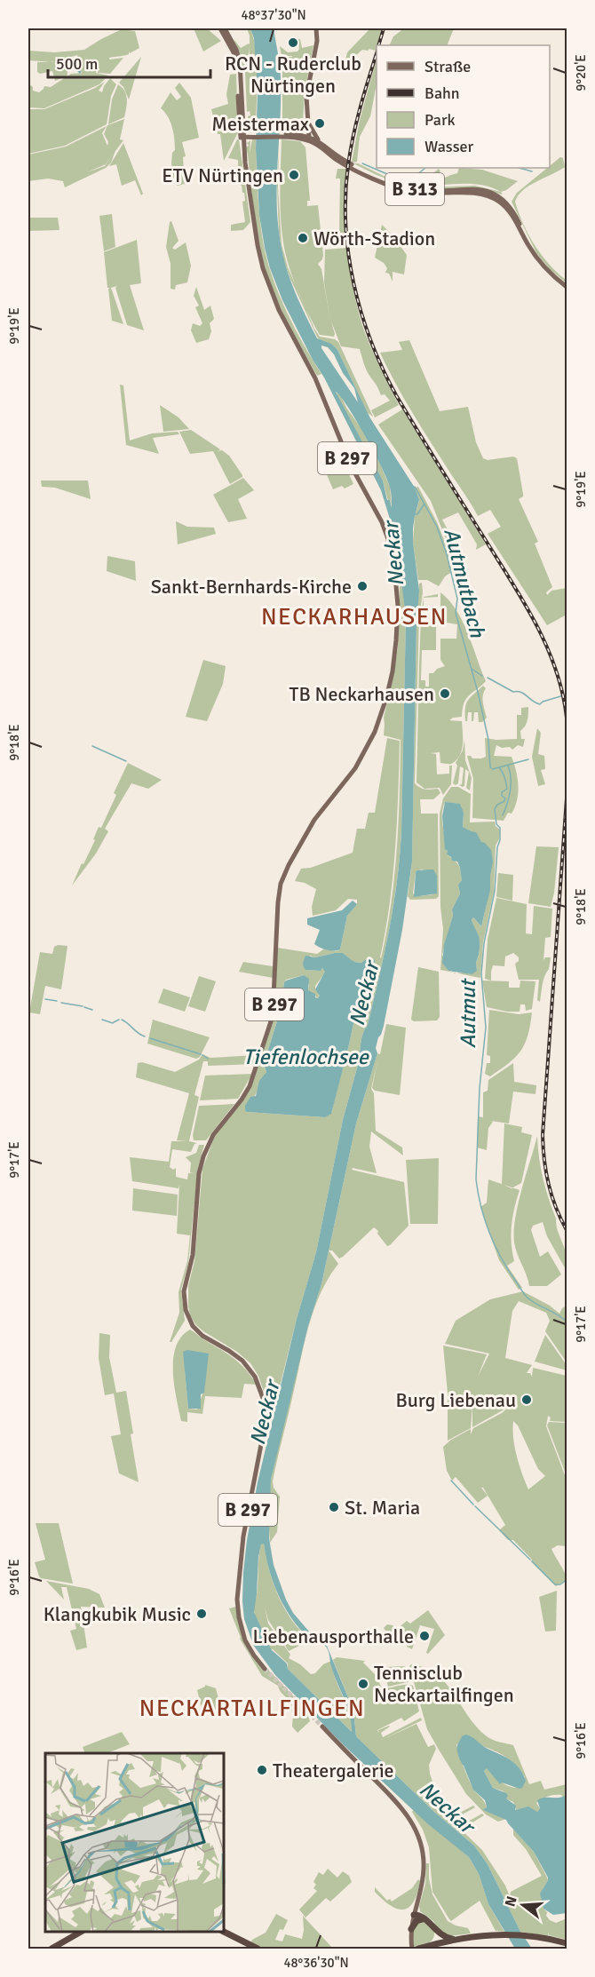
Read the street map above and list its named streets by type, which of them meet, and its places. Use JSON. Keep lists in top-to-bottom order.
{
  "streets": {
    "main road": ["B 313", "B 297"]
  },
  "districts": ["NECKARHAUSEN", "NECKARTAILFINGEN"],
  "water": [
    "Neckar",
    "Autmutbach",
    "Autmut",
    "Tiefenlochsee"
  ],
  "places": [
    "RCN - Ruderclub Nürtingen",
    "Meistermax",
    "ETV Nürtingen",
    "Wörth-Stadion",
    "Sankt-Bernhards-Kirche",
    "TB Neckarhausen",
    "Burg Liebenau",
    "St. Maria",
    "Klangkubik Music",
    "Liebenausporthalle",
    "Tennisclub Neckartailfingen",
    "Theatergalerie"
  ],
  "legend": [
    "Straße",
    "Bahn",
    "Park",
    "Wasser"
  ],
  "scale_bar": "500 m",
  "north": "left",
  "coordinates": [
    "48°37'30\"N",
    "9°20'E",
    "9°19'E",
    "9°18'E",
    "9°17'E",
    "9°16'E",
    "48°36'30\"N"
  ]
}
